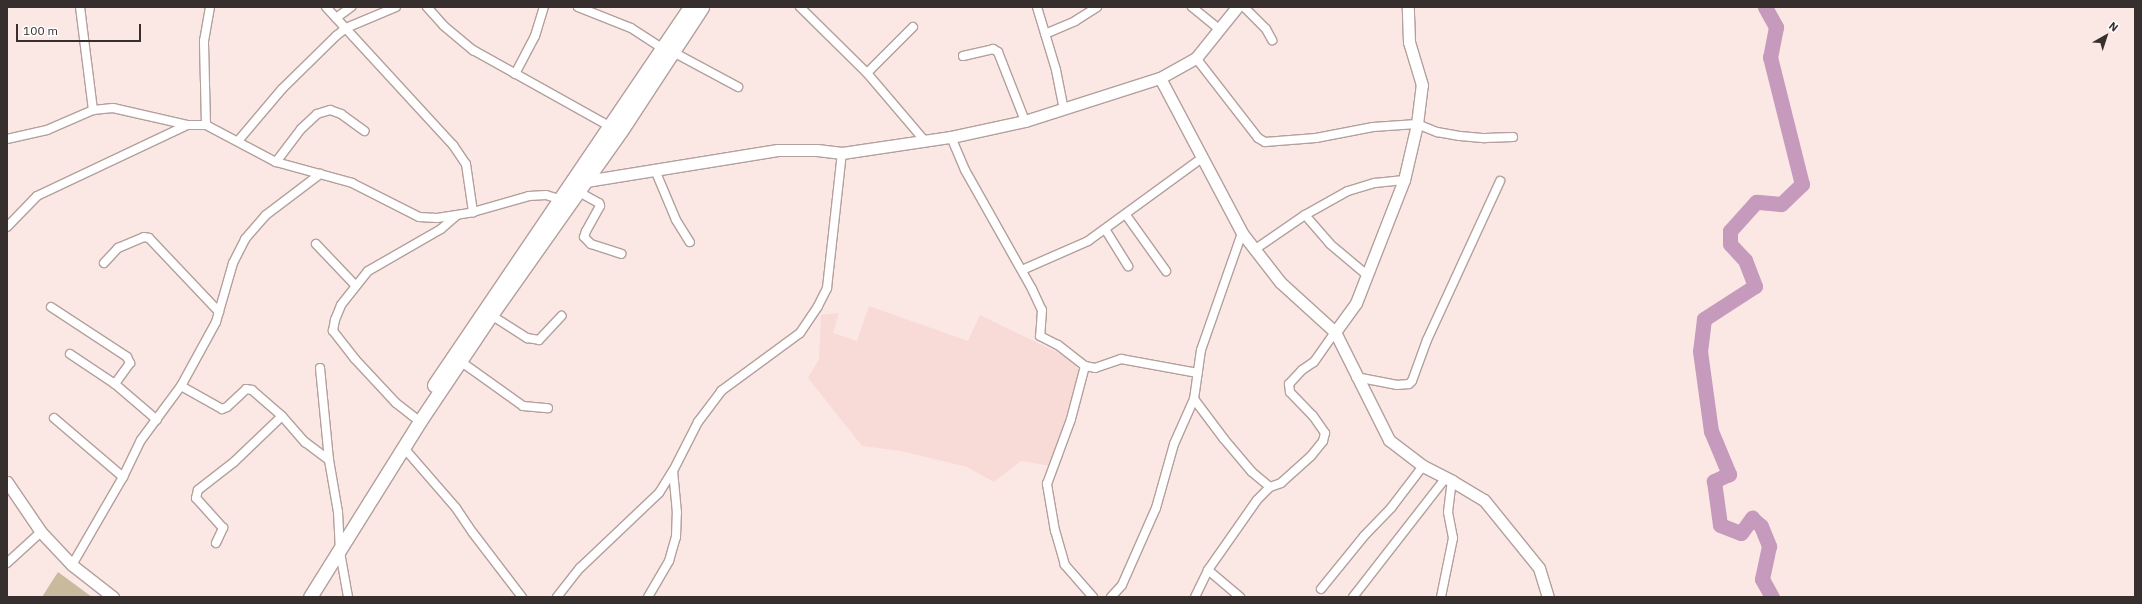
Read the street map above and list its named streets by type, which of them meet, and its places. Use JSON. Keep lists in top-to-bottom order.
{
  "scale_bar": "100 m",
  "north": "top right"
}
